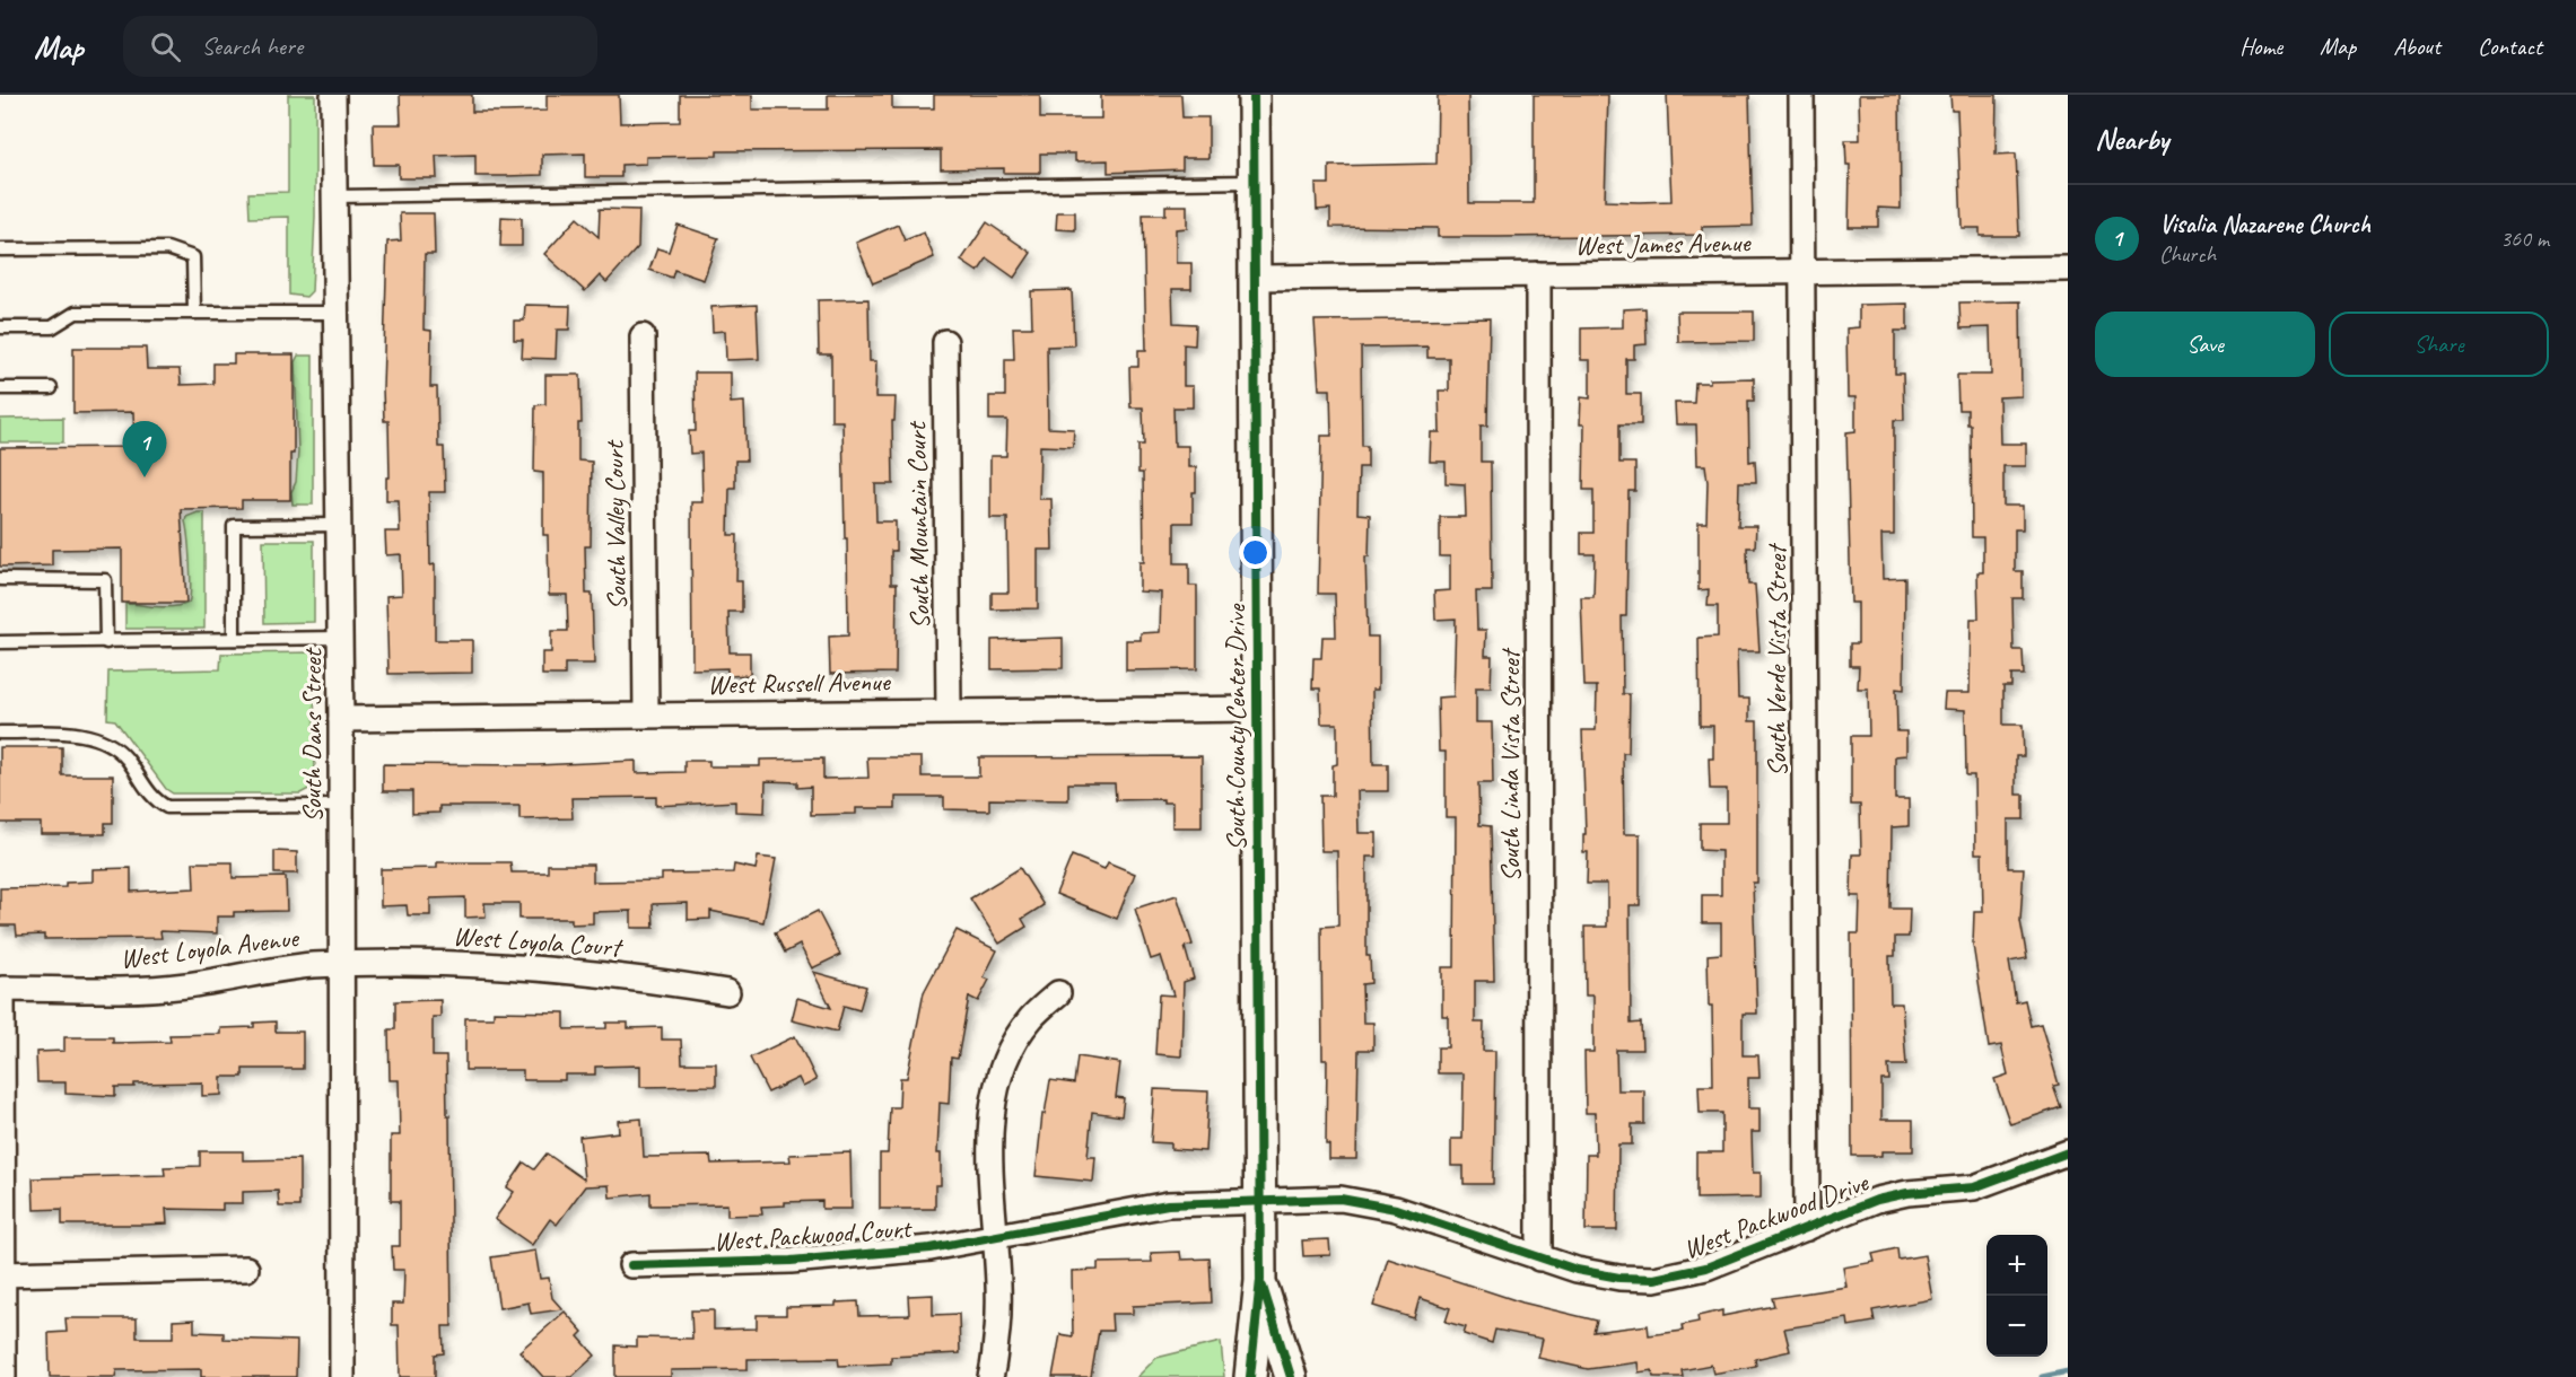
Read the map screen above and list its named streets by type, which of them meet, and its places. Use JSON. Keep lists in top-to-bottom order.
{
  "streets": {
    "street": [
      "West James Avenue",
      "South Valley Court",
      "South Mountain Court",
      "South Verde Vista Street",
      "West Russell Avenue",
      "South County Center Drive",
      "South Dans Street",
      "South Linda Vista Street",
      "West Loyola Court",
      "West Loyola Avenue",
      "West Packwood Drive",
      "West Packwood Court"
    ]
  },
  "crossings": [
    ["West James Avenue", "South Verde Vista Street"],
    ["West James Avenue", "South County Center Drive"],
    ["West James Avenue", "South Linda Vista Street"],
    ["South Valley Court", "West Russell Avenue"],
    ["South Mountain Court", "West Russell Avenue"],
    ["South Verde Vista Street", "West Packwood Drive"],
    ["West Russell Avenue", "South County Center Drive"],
    ["West Russell Avenue", "South Dans Street"],
    ["South County Center Drive", "West Packwood Drive"],
    ["South County Center Drive", "West Packwood Court"],
    ["South Dans Street", "West Loyola Court"],
    ["South Dans Street", "West Loyola Avenue"],
    ["South Linda Vista Street", "West Packwood Drive"],
    ["West Loyola Court", "West Loyola Avenue"],
    ["West Packwood Drive", "West Packwood Court"]
  ],
  "page": {
    "header": "Map",
    "search": "Search here",
    "nav": [
      "Home",
      "Map",
      "About",
      "Contact"
    ],
    "heading": "Nearby",
    "list": [
      {
        "mark": "1",
        "name": "Visalia Nazarene Church",
        "note": "Church",
        "value": "360 m"
      }
    ],
    "buttons": ["Save", "Share"],
    "pins": "1",
    "map_buttons": ["+", "−"]
  }
}
